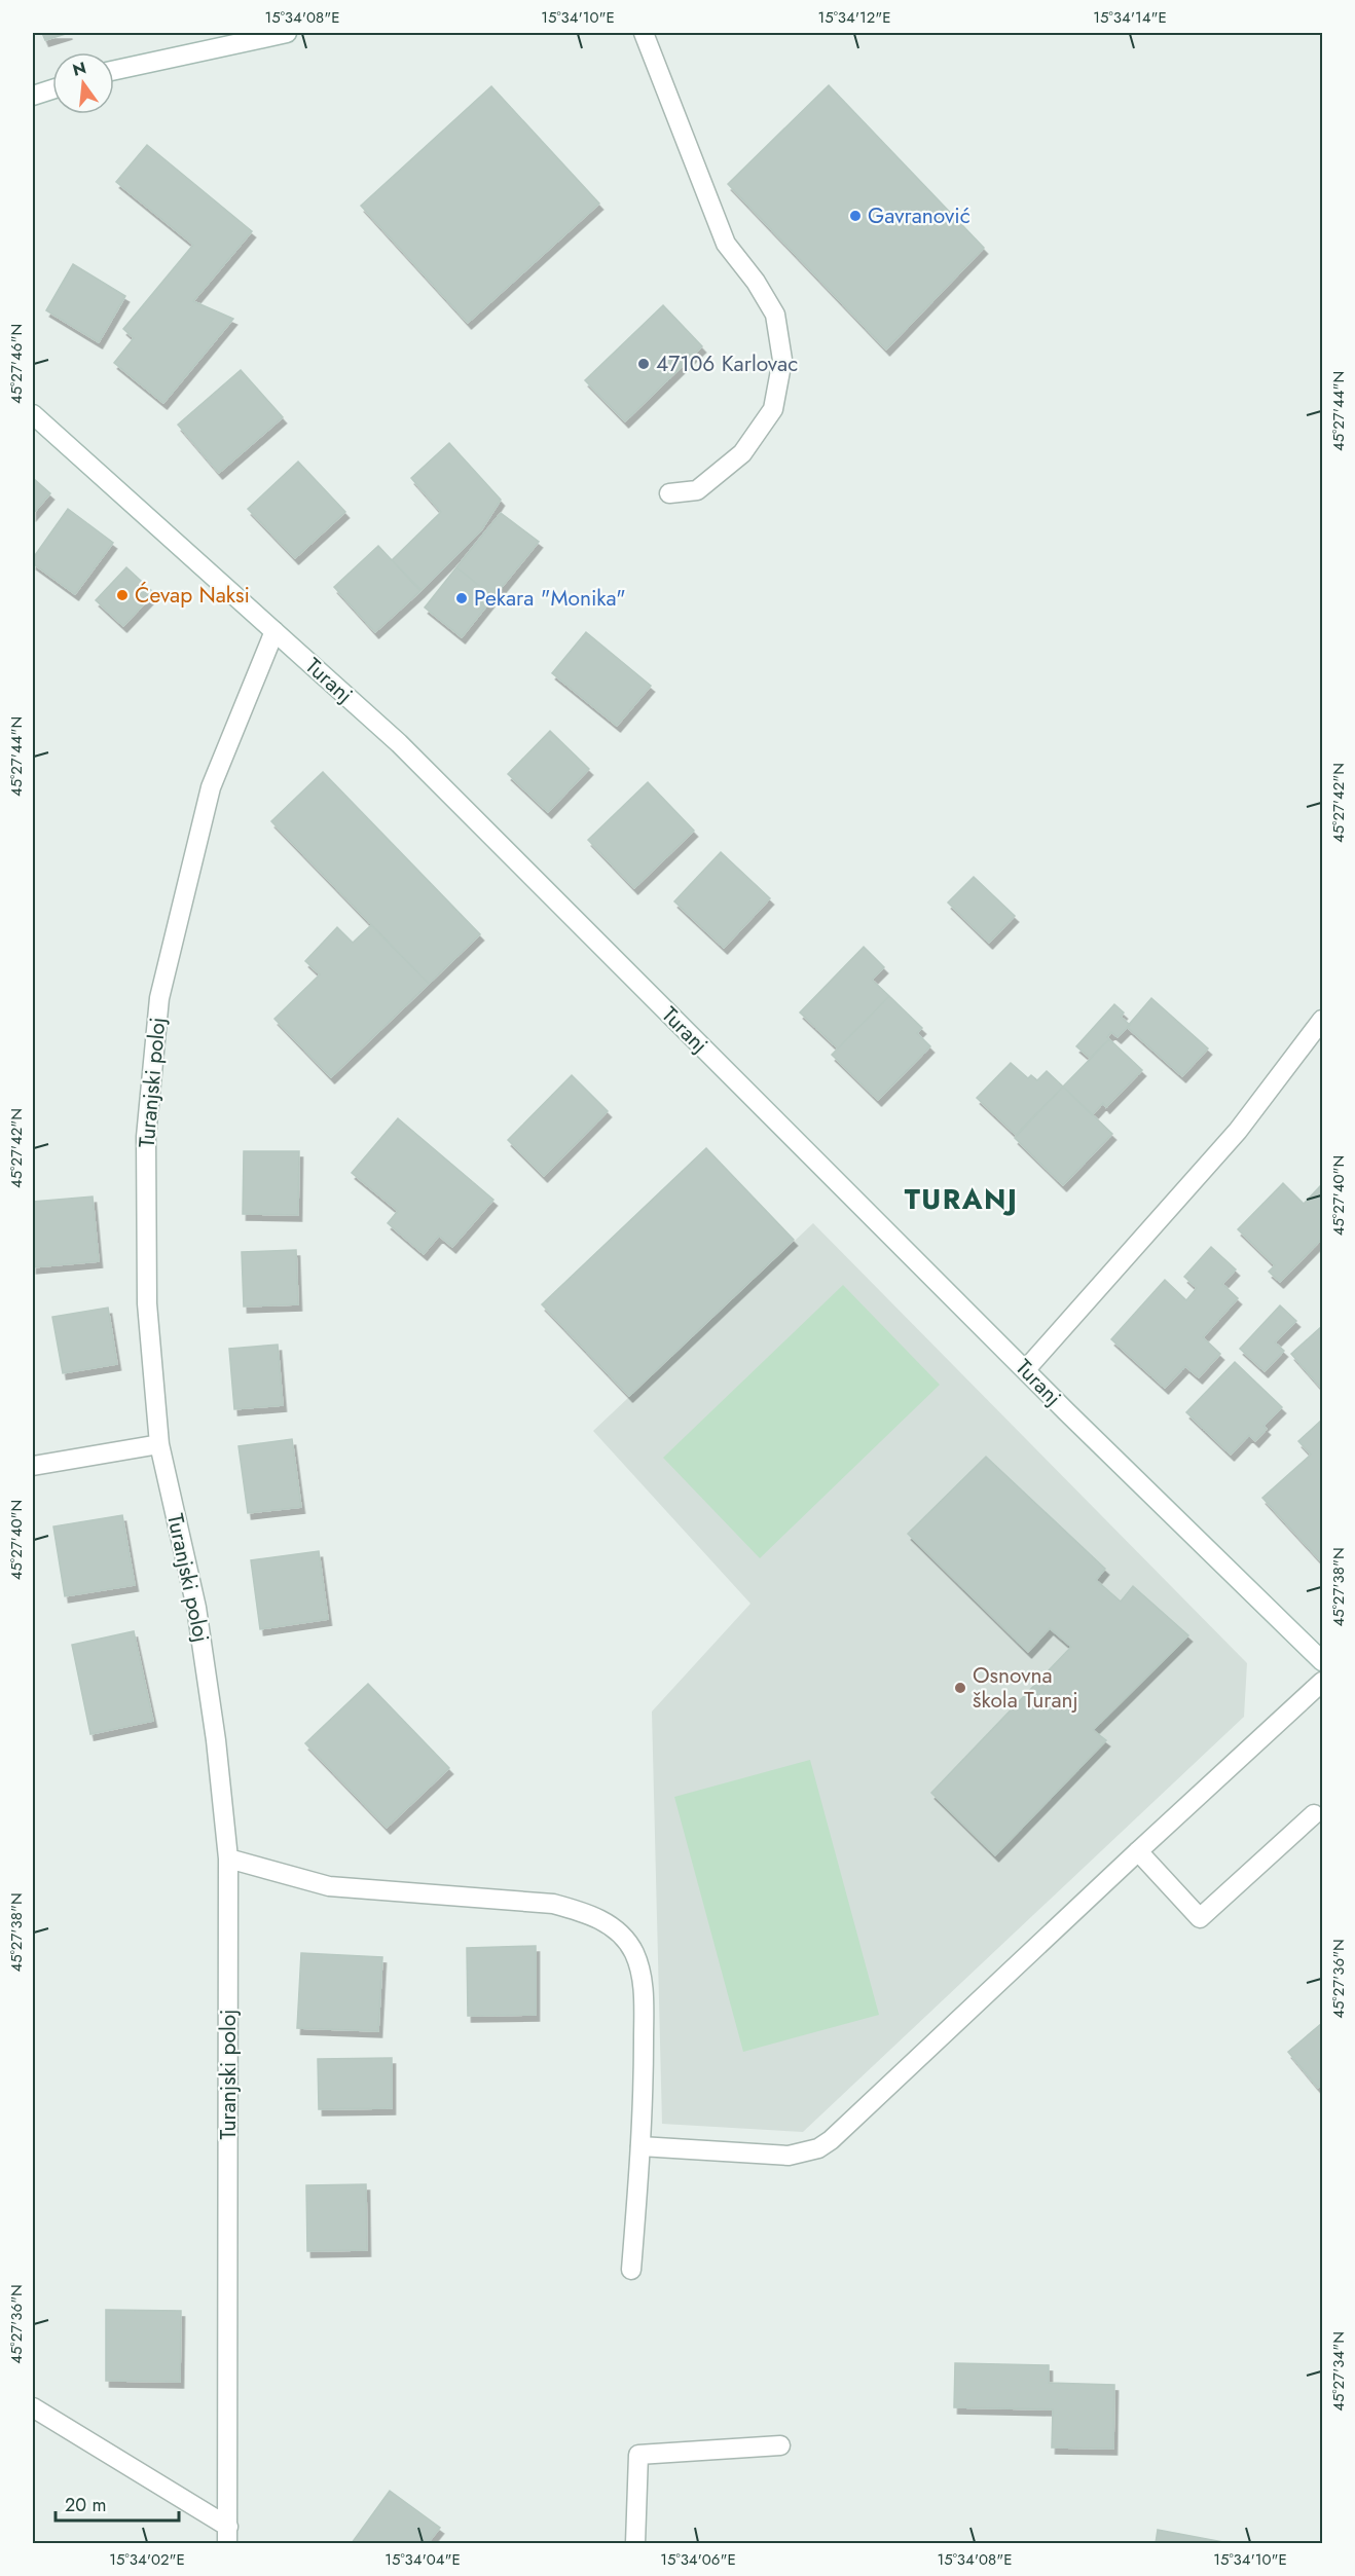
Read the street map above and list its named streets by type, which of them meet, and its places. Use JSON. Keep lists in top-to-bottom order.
{
  "streets": {
    "street": ["Turanj", "Turanjski poloj"]
  },
  "crossings": [
    ["Turanj", "Turanjski poloj"]
  ],
  "districts": ["TURANJ"],
  "places": [
    "Gavranović",
    "47106 Karlovac",
    "Ćevap Naksi",
    "Pekara \"Monika\"",
    "Osnovna škola Turanj"
  ],
  "scale_bar": "20 m",
  "north": "top",
  "coordinates": [
    "15°34'08\"E",
    "15°34'10\"E",
    "15°34'12\"E",
    "15°34'14\"E",
    "45°27'46\"N",
    "45°27'44\"N",
    "45°27'42\"N",
    "45°27'40\"N",
    "45°27'38\"N",
    "45°27'36\"N",
    "45°27'34\"N",
    "15°34'02\"E",
    "15°34'04\"E",
    "15°34'06\"E"
  ]
}
